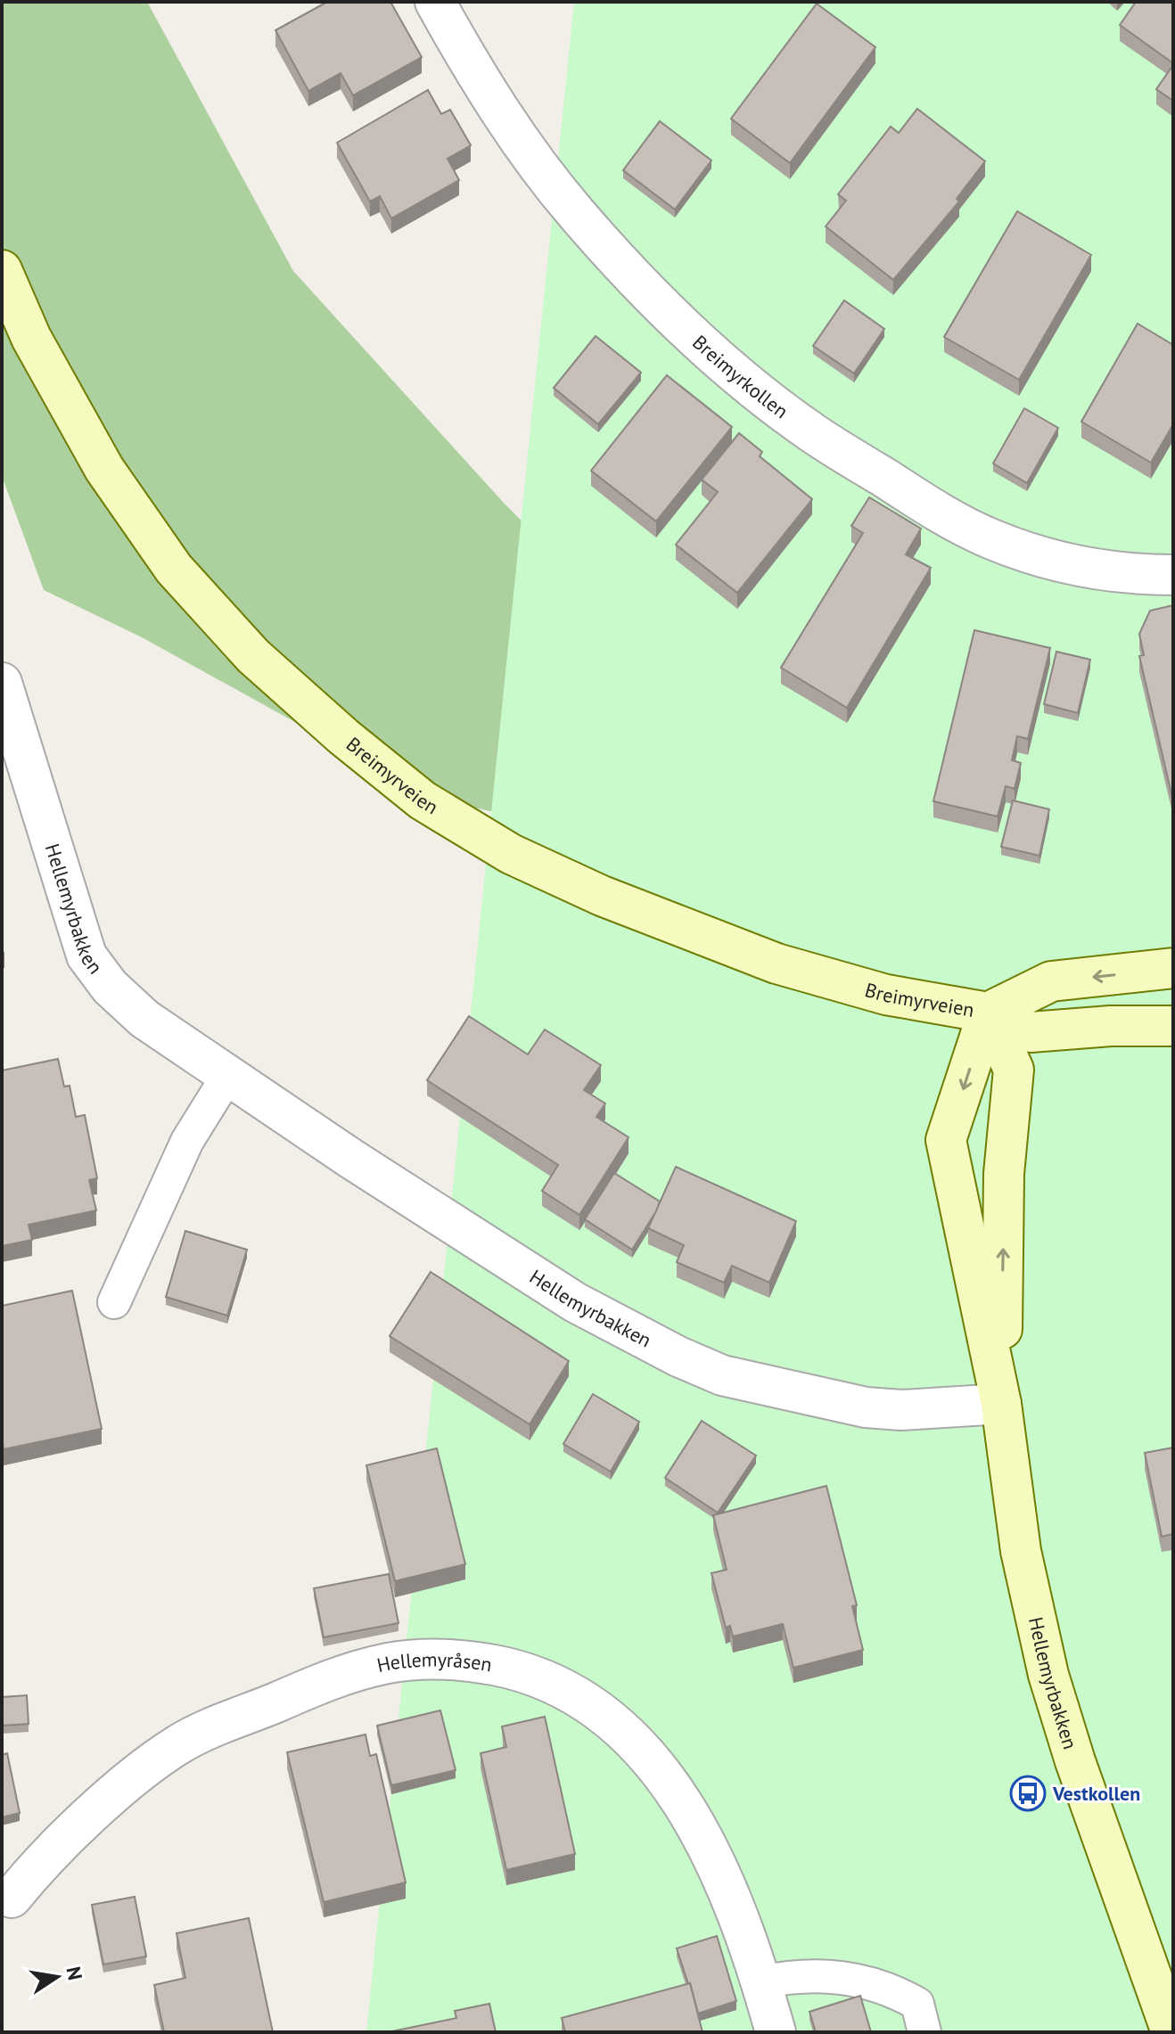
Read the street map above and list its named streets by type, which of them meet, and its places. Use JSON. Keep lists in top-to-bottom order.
{
  "streets": {
    "street": [
      "Breimyrkollen",
      "Breimyrveien",
      "Hellemyrbakken",
      "Hellemyråsen"
    ]
  },
  "crossings": [
    ["Breimyrveien", "Hellemyrbakken"]
  ],
  "places": {
    "bus stop": ["Vestkollen"]
  },
  "north": "right"
}
